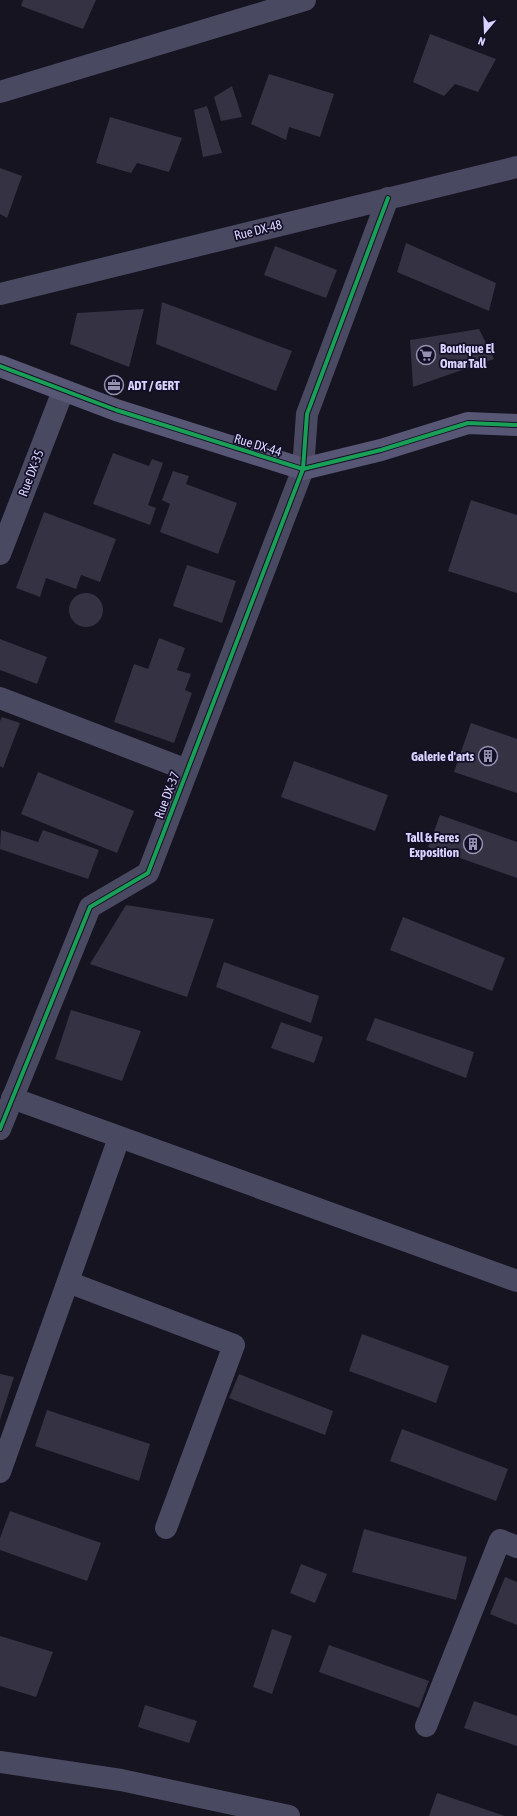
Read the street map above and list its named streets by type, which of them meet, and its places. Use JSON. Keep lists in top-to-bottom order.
{
  "streets": {
    "street": [
      "Rue DX-48",
      "Rue DX-44",
      "Rue DX-35",
      "Rue DX-37"
    ]
  },
  "crossings": [
    ["Rue DX-48", "Rue DX-37"],
    ["Rue DX-44", "Rue DX-35"],
    ["Rue DX-44", "Rue DX-37"]
  ],
  "places": {
    "supermarket": ["Boutique El Omar Tall"],
    "office": ["ADT / GERT"],
    "building": ["Galerie d'arts", "Tall & Feres Exposition"]
  },
  "north": "bottom"
}
